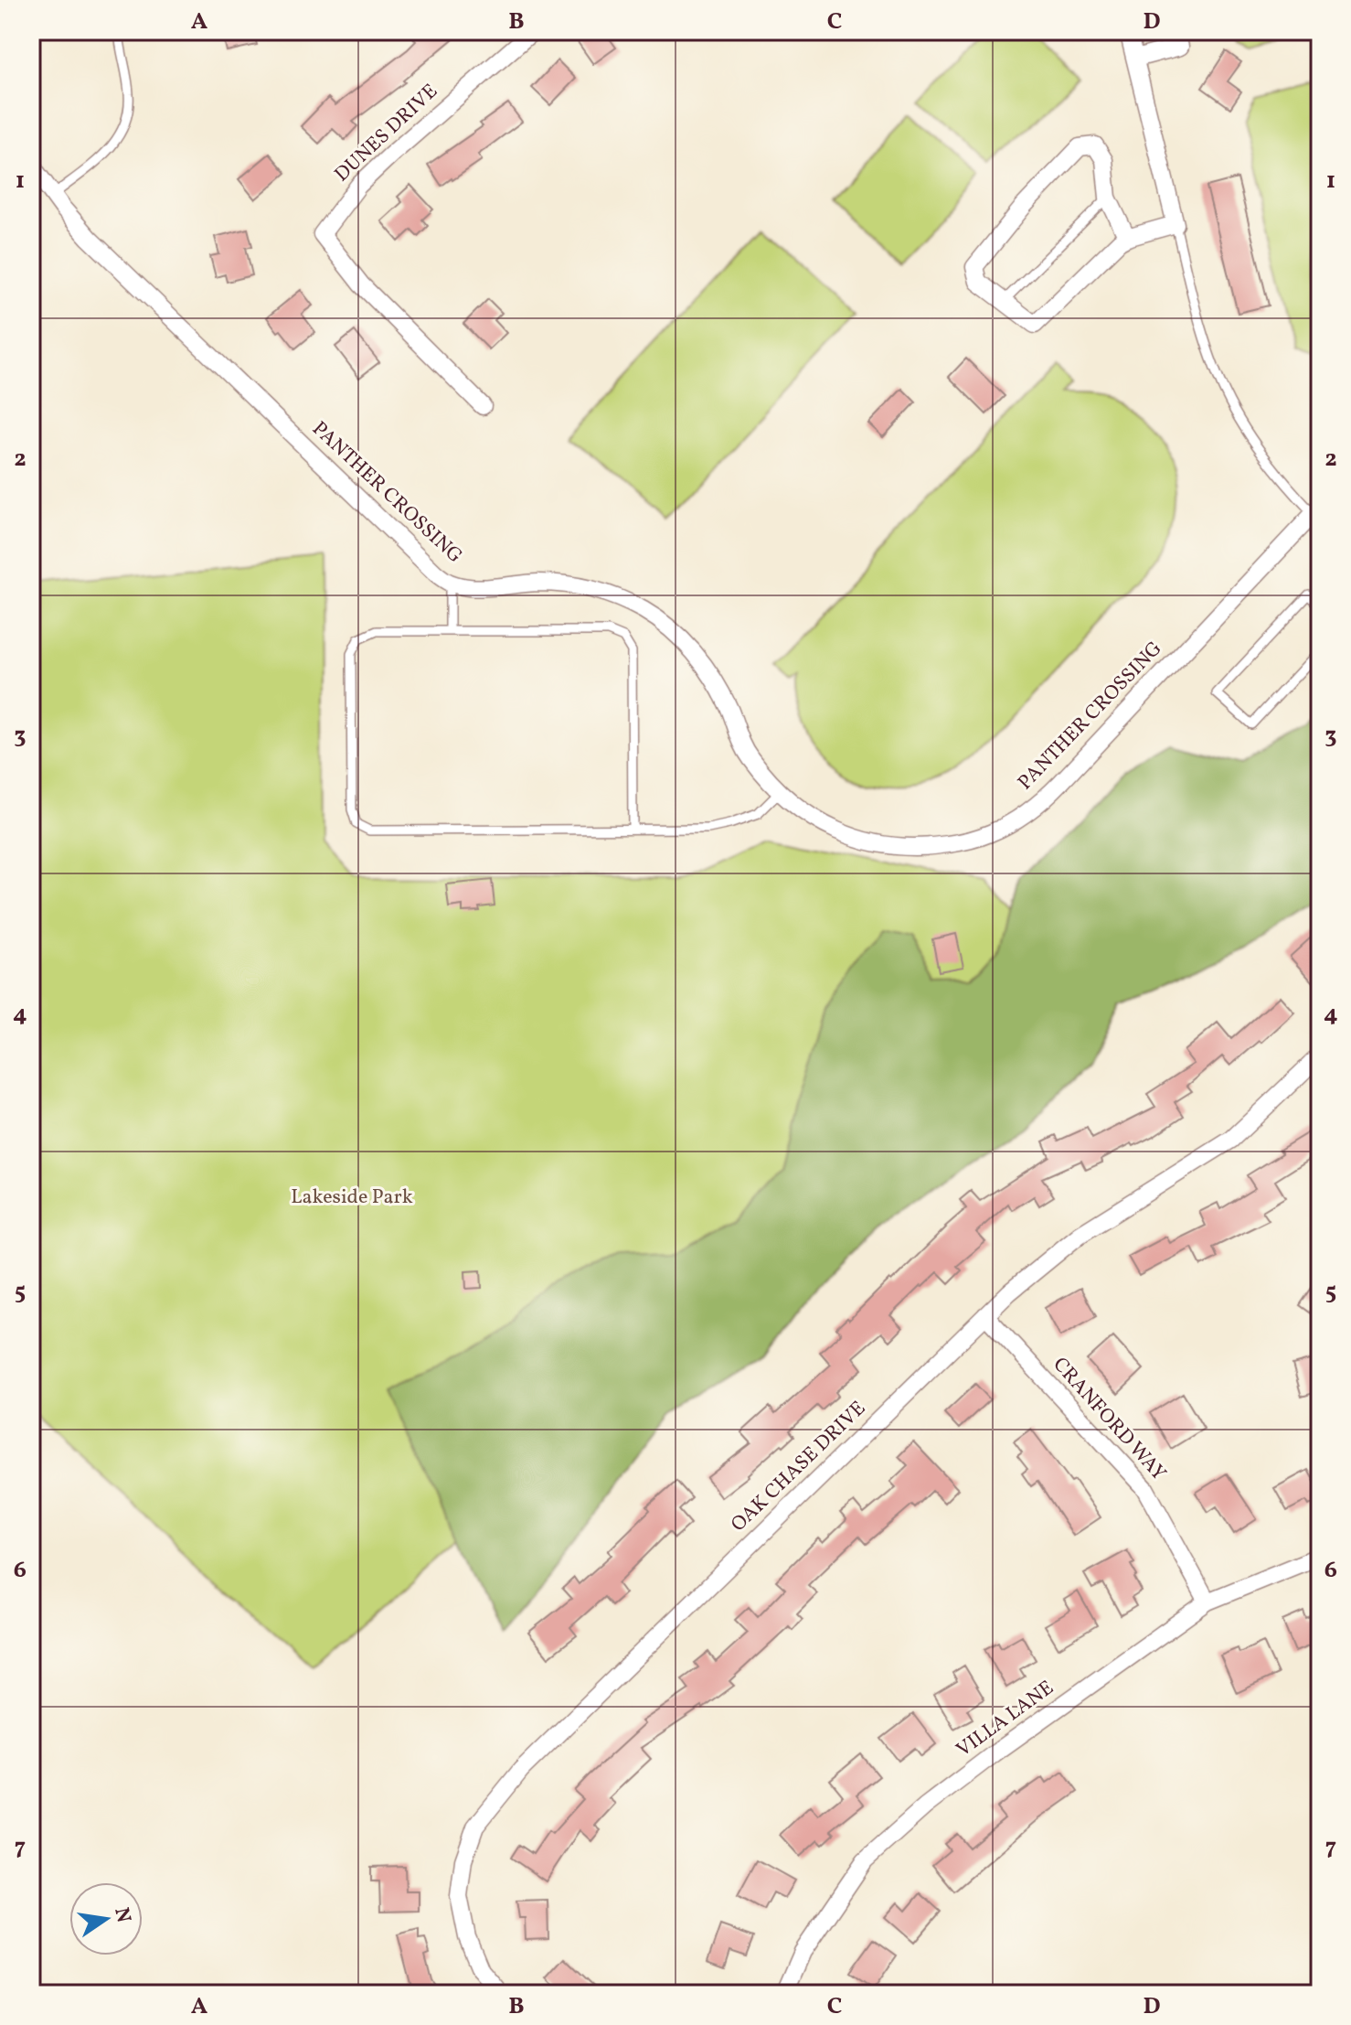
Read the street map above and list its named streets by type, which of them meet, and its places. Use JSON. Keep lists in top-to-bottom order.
{
  "streets": {
    "street": [
      "DUNES DRIVE",
      "PANTHER CROSSING",
      "CRANFORD WAY",
      "OAK CHASE DRIVE",
      "VILLA LANE"
    ]
  },
  "crossings": [
    ["CRANFORD WAY", "OAK CHASE DRIVE"],
    ["CRANFORD WAY", "VILLA LANE"]
  ],
  "parks": ["Lakeside Park"],
  "north": "right",
  "grid": {
    "columns": [
      "A",
      "B",
      "C",
      "D"
    ],
    "rows": [
      "1",
      "2",
      "3",
      "4",
      "5",
      "6",
      "7"
    ]
  }
}
